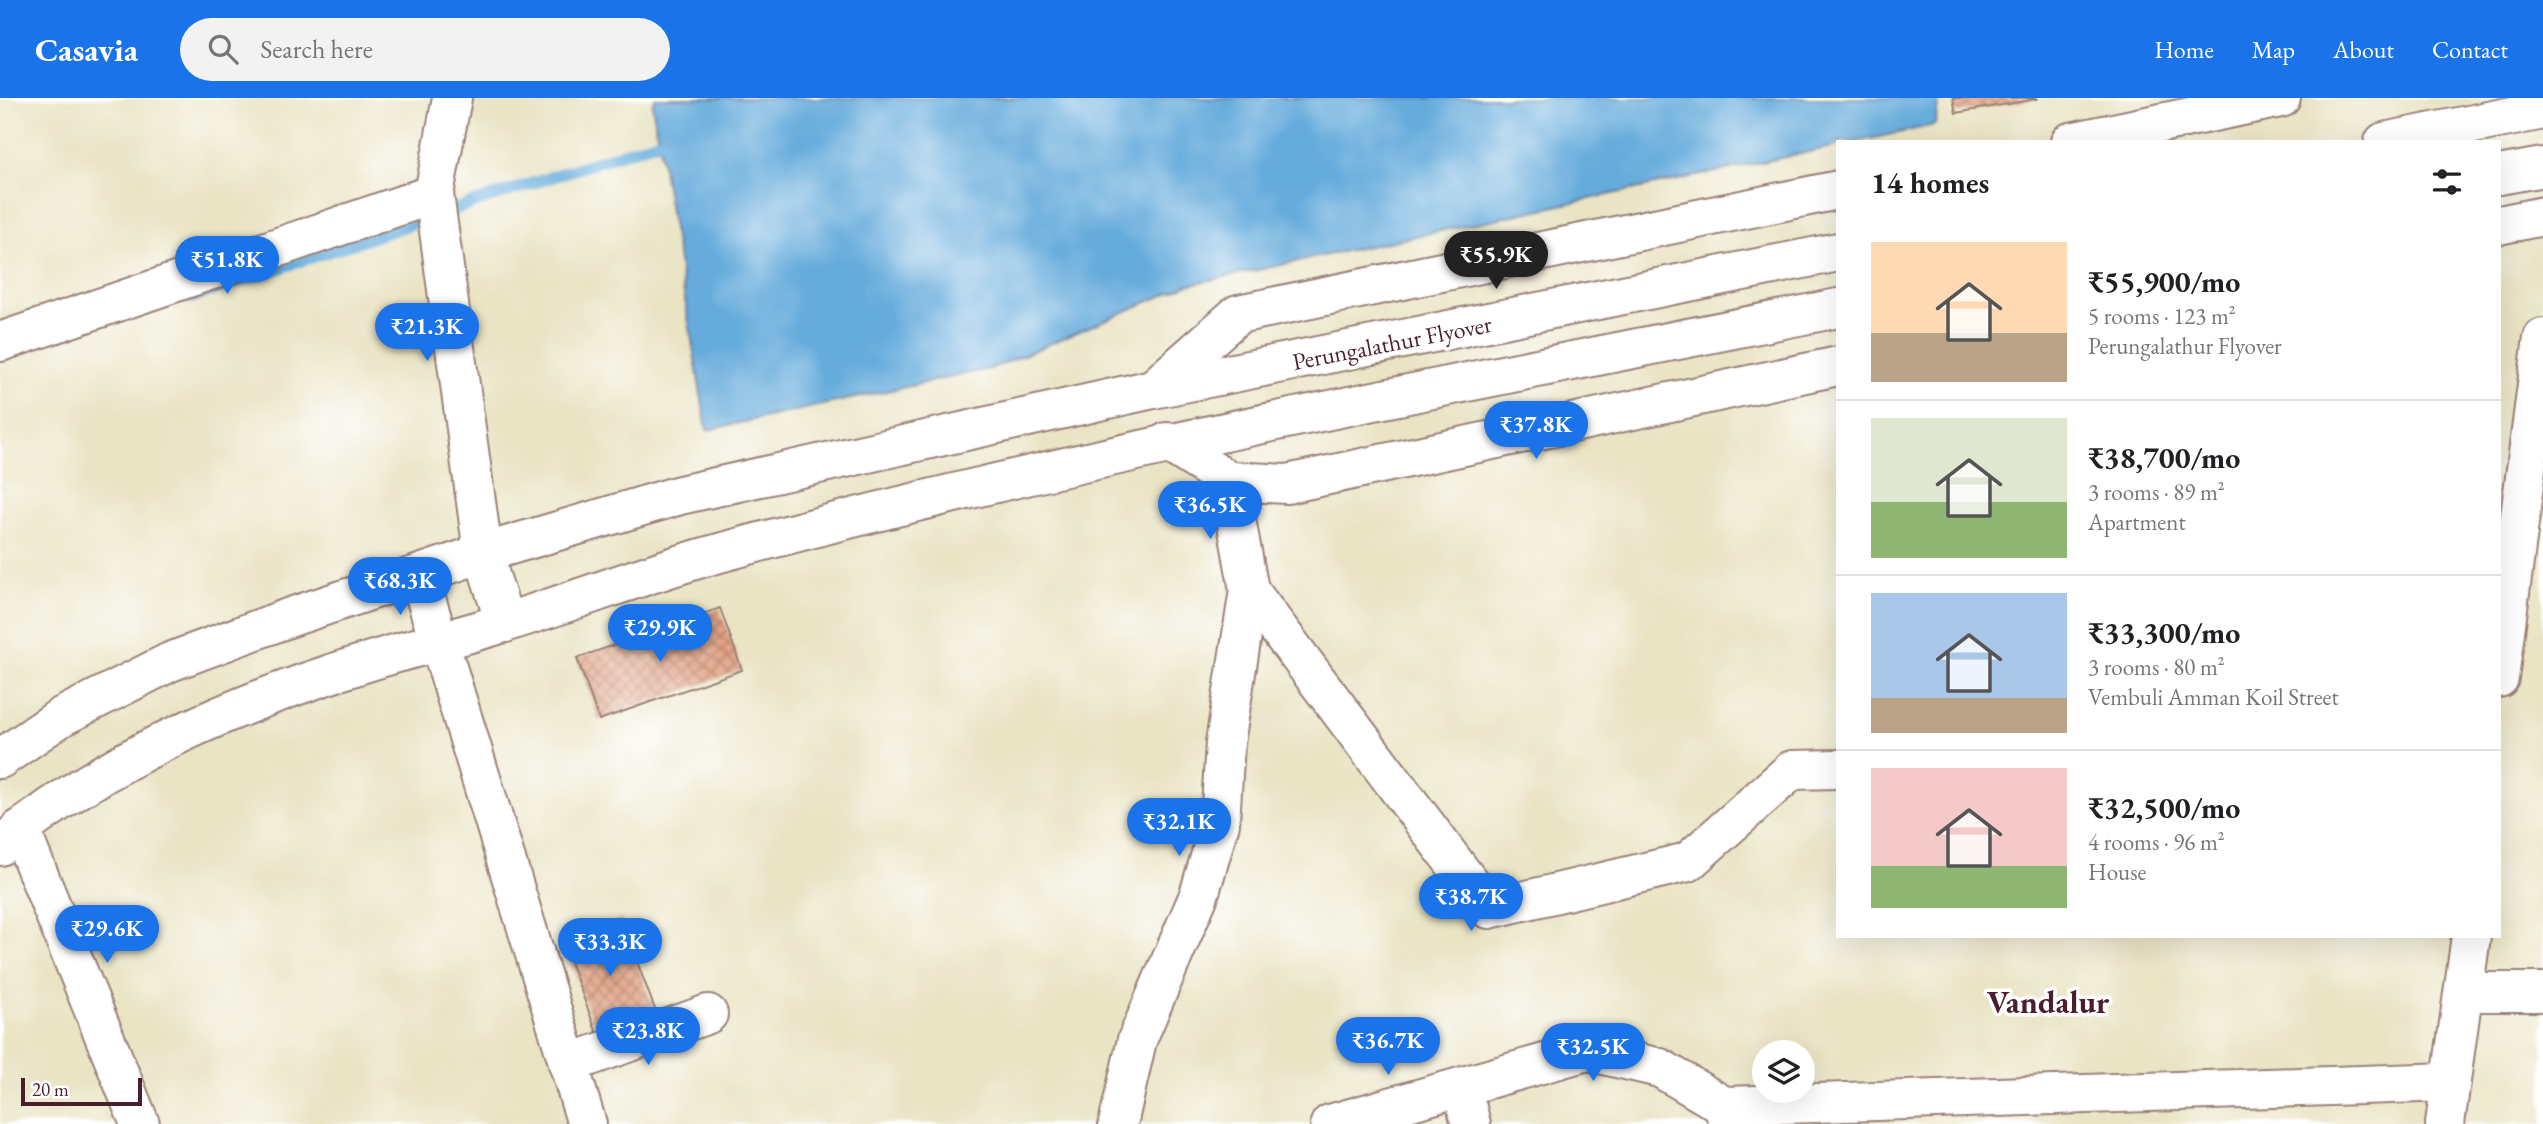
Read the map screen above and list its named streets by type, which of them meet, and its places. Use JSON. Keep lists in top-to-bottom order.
{
  "streets": {
    "street": ["Perungalathur Flyover"]
  },
  "districts": ["Vandalur"],
  "scale_bar": "20 m",
  "page": {
    "header": "Casavia",
    "search": "Search here",
    "nav": [
      "Home",
      "Map",
      "About",
      "Contact"
    ],
    "heading": "14 homes",
    "list": [
      {
        "name": "₹55,900/mo",
        "note": "5 rooms · 123 m² · Perungalathur Flyover"
      },
      {
        "name": "₹38,700/mo",
        "note": "3 rooms · 89 m² · Apartment"
      },
      {
        "name": "₹33,300/mo",
        "note": "3 rooms · 80 m² · Vembuli Amman Koil Street"
      },
      {
        "name": "₹32,500/mo",
        "note": "4 rooms · 96 m² · House"
      }
    ],
    "price": [
      "₹55.9K",
      "₹51.8K",
      "₹21.3K",
      "₹37.8K",
      "₹36.5K",
      "₹68.3K",
      "₹29.9K",
      "₹32.1K",
      "₹38.7K",
      "₹29.6K",
      "₹33.3K",
      "₹23.8K",
      "₹36.7K",
      "₹32.5K"
    ],
    "scale": "20 m"
  }
}
